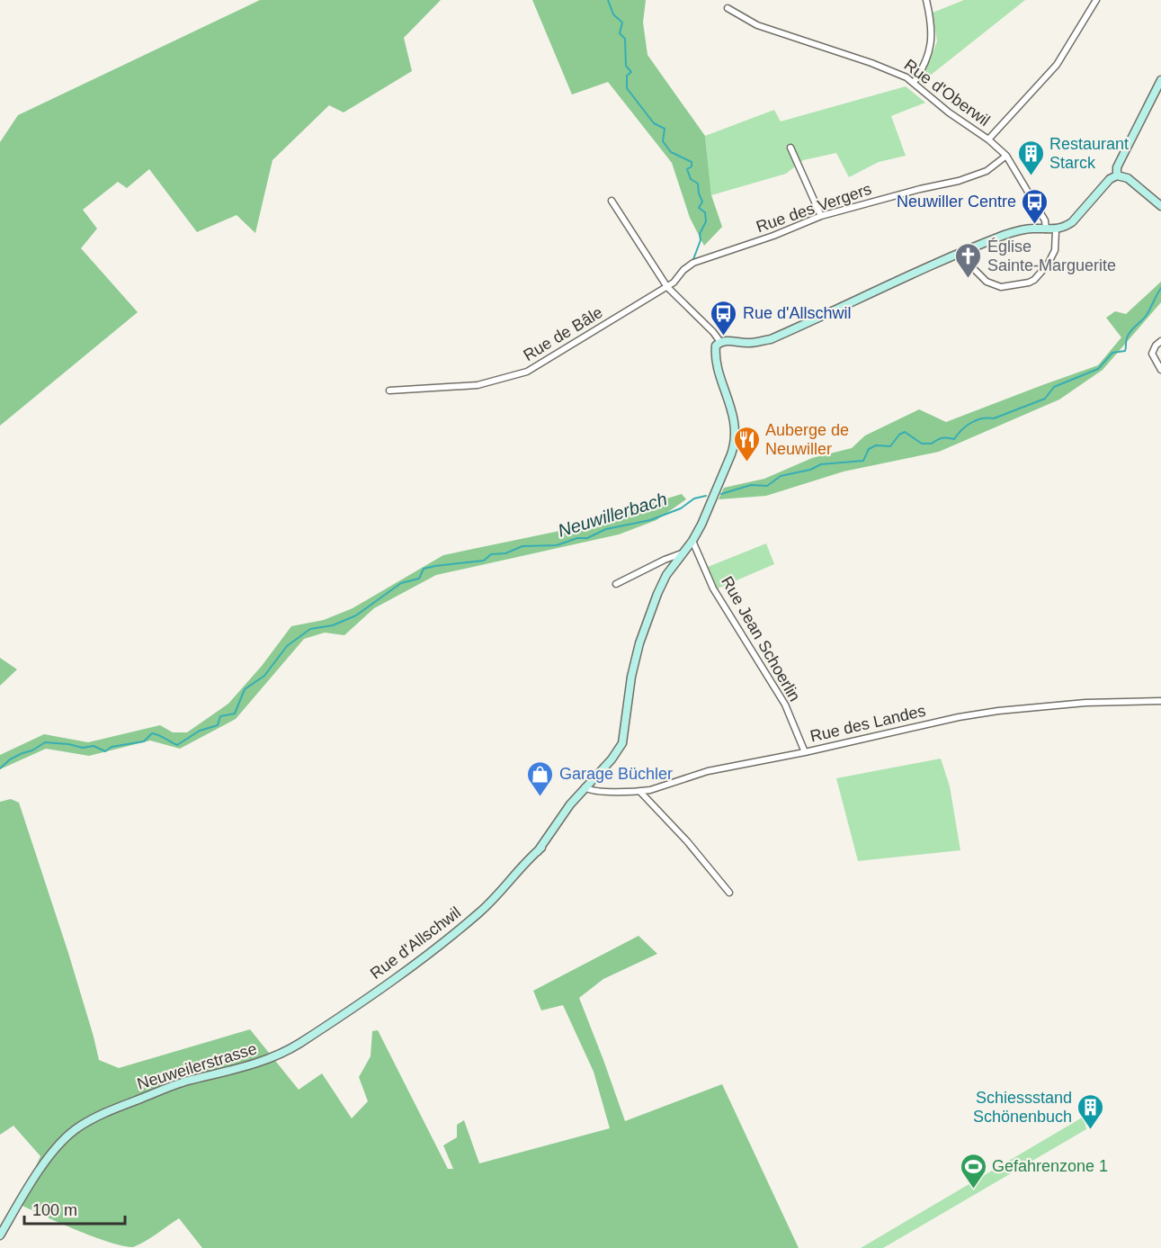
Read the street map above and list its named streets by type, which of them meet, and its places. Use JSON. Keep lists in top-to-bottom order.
{
  "streets": {
    "street": [
      "Rue d'Oberwil",
      "Rue des Vergers",
      "Rue de Bâle",
      "Rue Jean Schoerlin",
      "Rue des Landes",
      "Rue d'Allschwil",
      "Neuweilerstrasse"
    ]
  },
  "crossings": [
    ["Rue d'Oberwil", "Rue des Vergers"],
    ["Rue des Vergers", "Rue de Bâle"],
    ["Rue Jean Schoerlin", "Rue des Landes"],
    ["Rue Jean Schoerlin", "Rue d'Allschwil"],
    ["Rue des Landes", "Rue d'Allschwil"],
    ["Rue d'Allschwil", "Neuweilerstrasse"]
  ],
  "water": ["Neuwillerbach"],
  "places": {
    "building": ["Restaurant Starck", "Schiessstand Schönenbuch"],
    "bus stop": ["Neuwiller Centre", "Rue d'Allschwil"],
    "church": ["Église Sainte-Marguerite"],
    "restaurant": ["Auberge de Neuwiller"],
    "shop": ["Garage Büchler"],
    "sports": ["Gefahrenzone 1"]
  },
  "scale_bar": "100 m"
}
